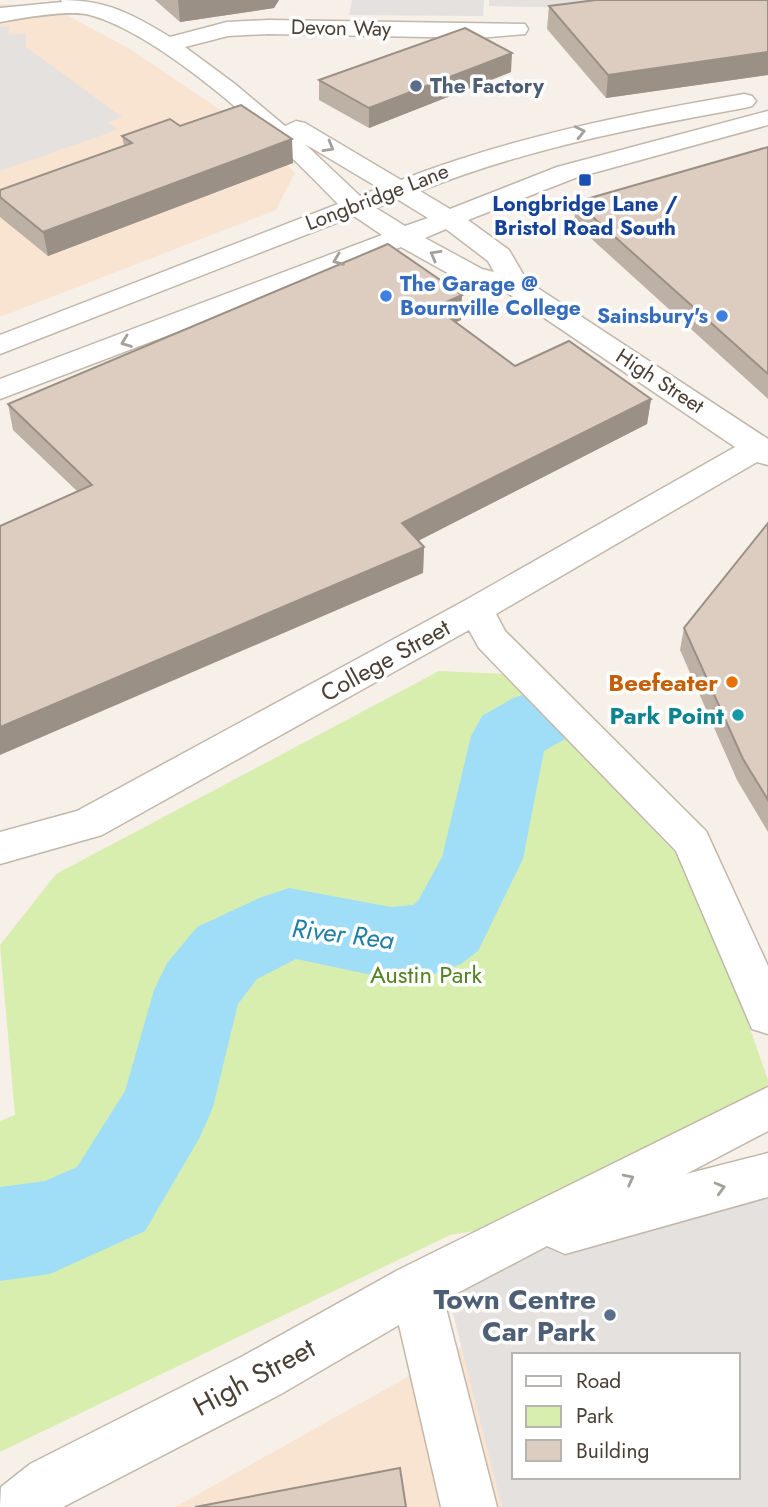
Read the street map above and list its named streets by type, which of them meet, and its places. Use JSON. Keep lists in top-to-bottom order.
{
  "streets": {
    "street": [
      "Devon Way",
      "Longbridge Lane",
      "High Street",
      "College Street"
    ]
  },
  "crossings": [
    ["Longbridge Lane", "High Street"],
    ["High Street", "College Street"]
  ],
  "water": ["River Rea"],
  "parks": ["Austin Park"],
  "places": {
    "other": [
      "The Factory",
      "The Garage @ Bournville College",
      "Sainsbury's",
      "Beefeater",
      "Park Point",
      "Town Centre Car Park"
    ],
    "transit": ["Longbridge Lane / Bristol Road South"]
  },
  "legend": ["Road", "Park", "Building"]
}
